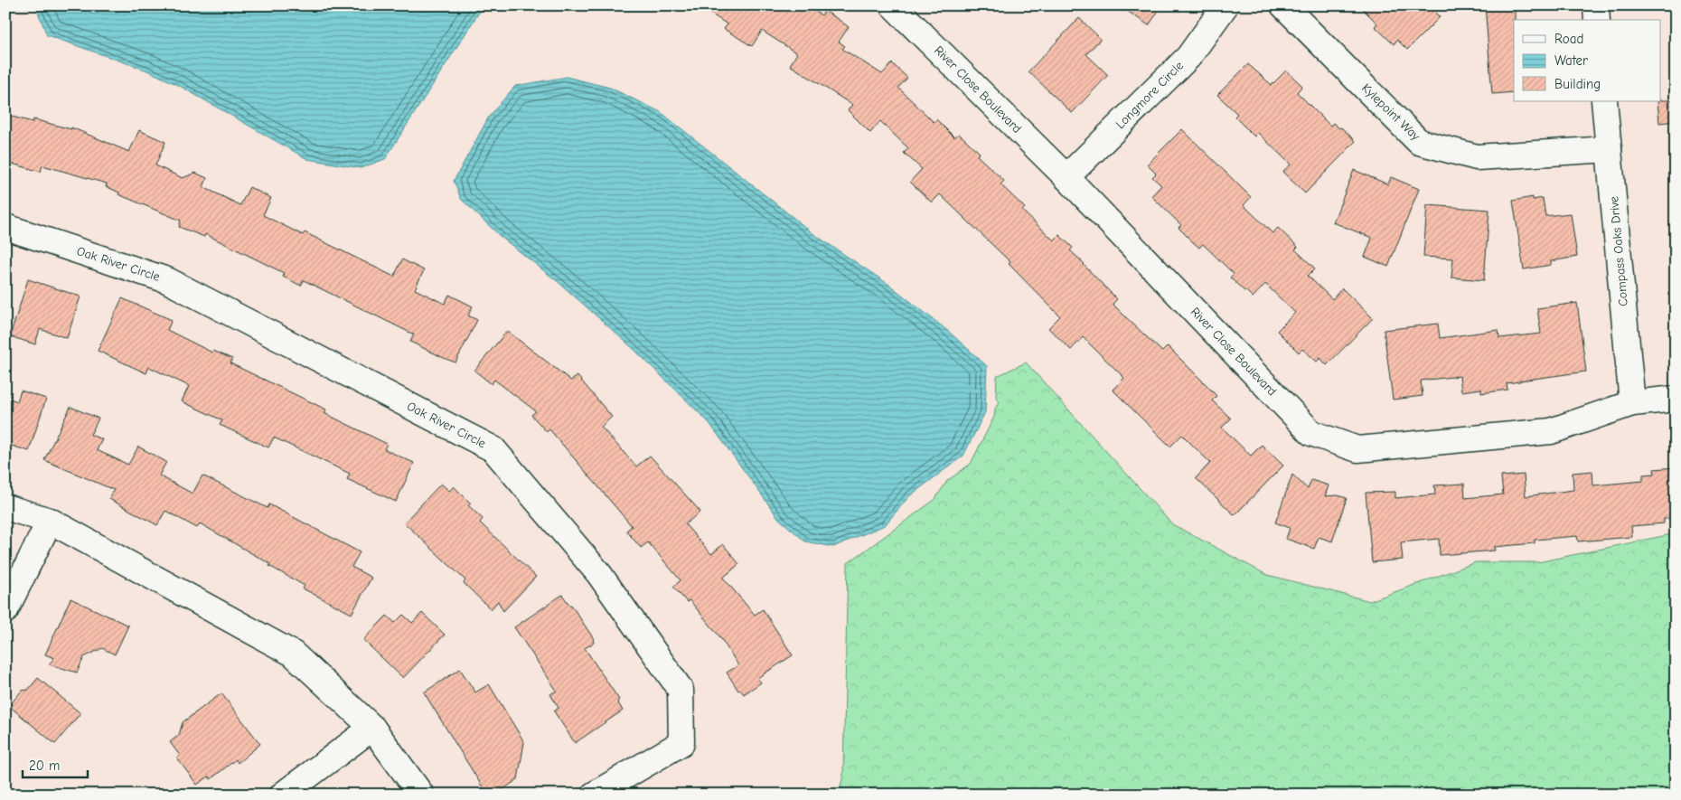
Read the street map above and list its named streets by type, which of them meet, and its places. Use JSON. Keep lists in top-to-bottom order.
{
  "streets": {
    "street": [
      "River Close Boulevard",
      "Longmore Circle",
      "Kylepoint Way",
      "Compass Oaks Drive",
      "Oak River Circle"
    ]
  },
  "crossings": [
    ["River Close Boulevard", "Longmore Circle"],
    ["River Close Boulevard", "Compass Oaks Drive"],
    ["Kylepoint Way", "Compass Oaks Drive"]
  ],
  "legend": ["Road", "Water", "Building"],
  "scale_bar": "20 m"
}
